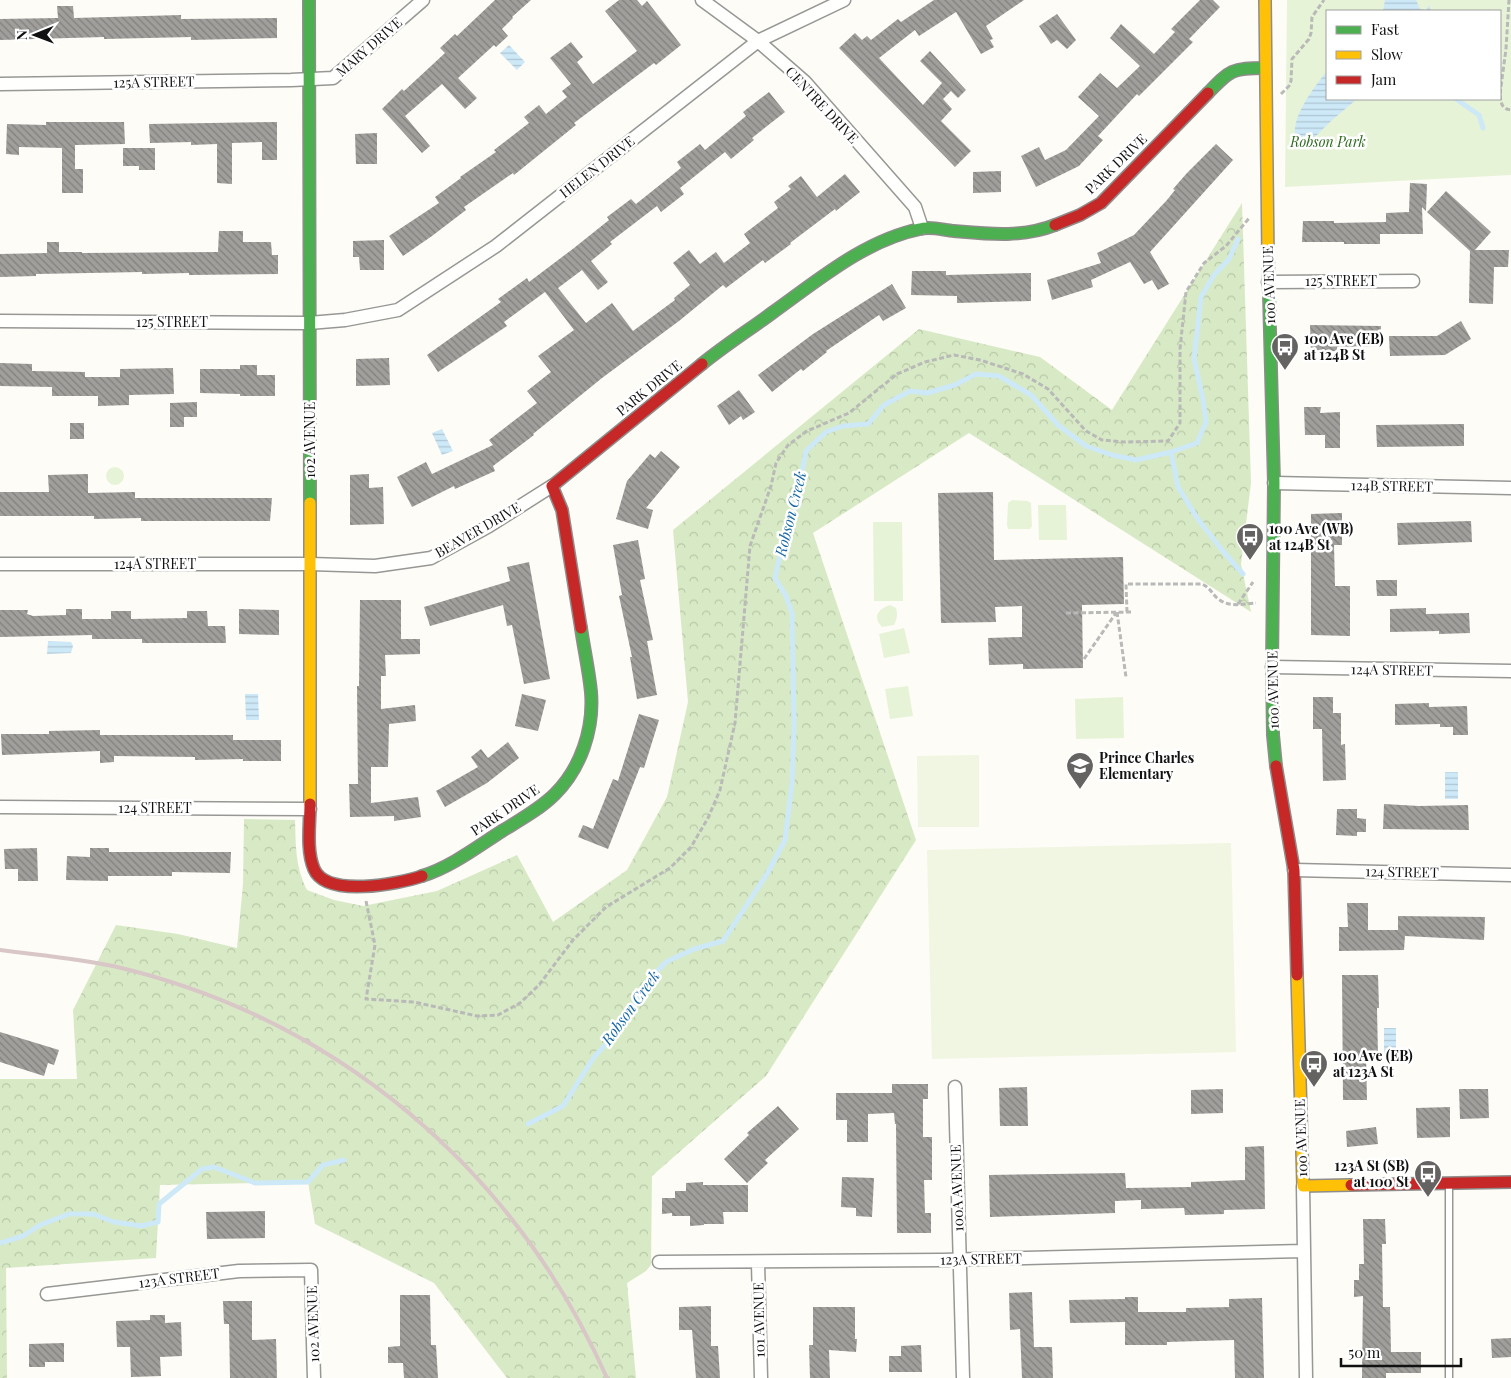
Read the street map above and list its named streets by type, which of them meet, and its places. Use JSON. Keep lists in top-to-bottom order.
{
  "streets": {
    "street": [
      "MARY DRIVE",
      "125A STREET",
      "CENTRE DRIVE",
      "PARK DRIVE",
      "HELEN DRIVE",
      "125 STREET",
      "100 AVENUE",
      "102 AVENUE",
      "124B STREET",
      "BEAVER DRIVE",
      "124A STREET",
      "124 STREET",
      "100A AVENUE",
      "123A STREET",
      "101 AVENUE"
    ]
  },
  "crossings": [
    ["MARY DRIVE", "125A STREET"],
    ["MARY DRIVE", "102 AVENUE"],
    ["125A STREET", "102 AVENUE"],
    ["CENTRE DRIVE", "PARK DRIVE"],
    ["CENTRE DRIVE", "HELEN DRIVE"],
    ["PARK DRIVE", "100 AVENUE"],
    ["PARK DRIVE", "102 AVENUE"],
    ["PARK DRIVE", "BEAVER DRIVE"],
    ["HELEN DRIVE", "125 STREET"],
    ["125 STREET", "100 AVENUE"],
    ["125 STREET", "102 AVENUE"],
    ["100 AVENUE", "124B STREET"],
    ["100 AVENUE", "124A STREET"],
    ["100 AVENUE", "124 STREET"],
    ["100 AVENUE", "123A STREET"],
    ["102 AVENUE", "BEAVER DRIVE"],
    ["102 AVENUE", "124A STREET"],
    ["102 AVENUE", "124 STREET"],
    ["102 AVENUE", "123A STREET"],
    ["BEAVER DRIVE", "124A STREET"],
    ["100A AVENUE", "123A STREET"],
    ["123A STREET", "101 AVENUE"]
  ],
  "water": ["Robson Creek"],
  "parks": ["Robson Park"],
  "places": {
    "bus stop": [
      "100 Ave (EB) at 124B St",
      "100 Ave (WB) at 124B St",
      "100 Ave (EB) at 123A St",
      "123A St (SB) at 100 St"
    ],
    "school or university": ["Prince Charles Elementary"]
  },
  "legend": ["Fast", "Slow", "Jam"],
  "scale_bar": "50 m",
  "north": "left"
}
